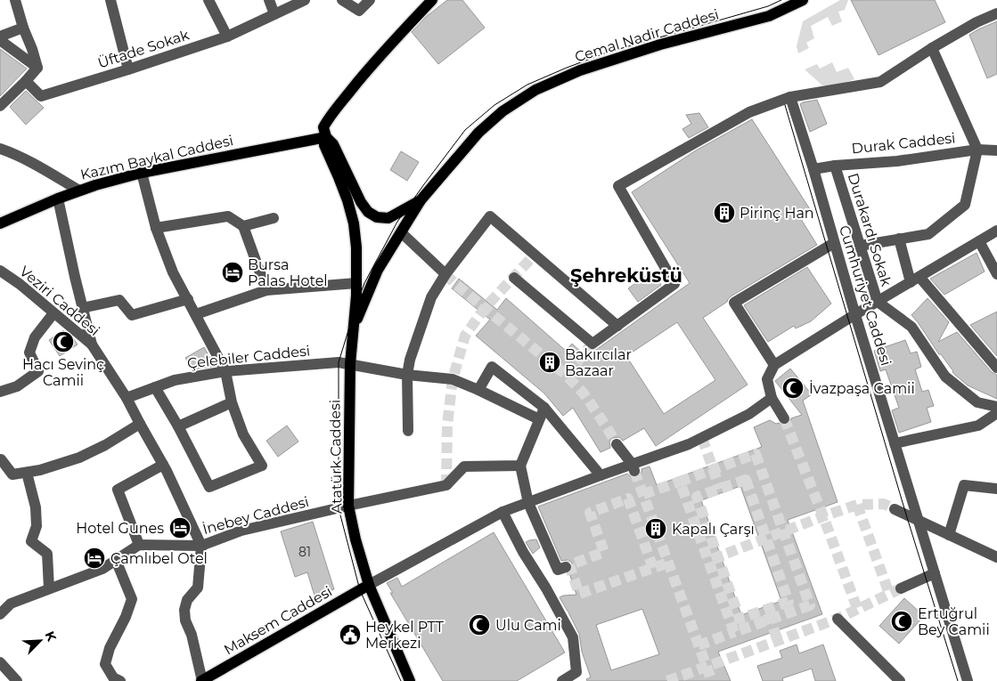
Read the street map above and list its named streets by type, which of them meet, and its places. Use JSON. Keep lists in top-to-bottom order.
{
  "streets": {
    "main road": [
      "Cemal Nadir Caddesi",
      "Kazım Baykal Caddesi",
      "Atatürk Caddesi",
      "Maksem Caddesi"
    ],
    "street": [
      "Üftade Sokak",
      "Durak Caddesi",
      "Durakardı Sokak",
      "Cumhuriyet Caddesi",
      "Veziri Caddesi",
      "Çelebiler Caddesi",
      "İnebey Caddesi"
    ]
  },
  "crossings": [
    ["Cemal Nadir Caddesi", "Atatürk Caddesi"],
    ["Durak Caddesi", "Durakardı Sokak"],
    ["Durak Caddesi", "Cumhuriyet Caddesi"],
    ["Veziri Caddesi", "Çelebiler Caddesi"],
    ["Veziri Caddesi", "İnebey Caddesi"],
    ["Çelebiler Caddesi", "Atatürk Caddesi"],
    ["Atatürk Caddesi", "İnebey Caddesi"],
    ["Atatürk Caddesi", "Maksem Caddesi"]
  ],
  "districts": ["Şehreküstü"],
  "places": {
    "building": ["Pirinç Han", "Bakırcılar Bazaar", "Kapalı Çarşı"],
    "hotel": ["Bursa Palas Hotel", "Hotel Gunes", "Çamlıbel Otel"],
    "mosque": [
      "Hacı Sevinç Camii",
      "İvazpaşa Camii",
      "Ertuğrul Bey Camii",
      "Ulu Cami"
    ],
    "public building": ["Heykel PTT Merkezi"]
  },
  "house_numbers": ["81"],
  "north": "top right"
}
